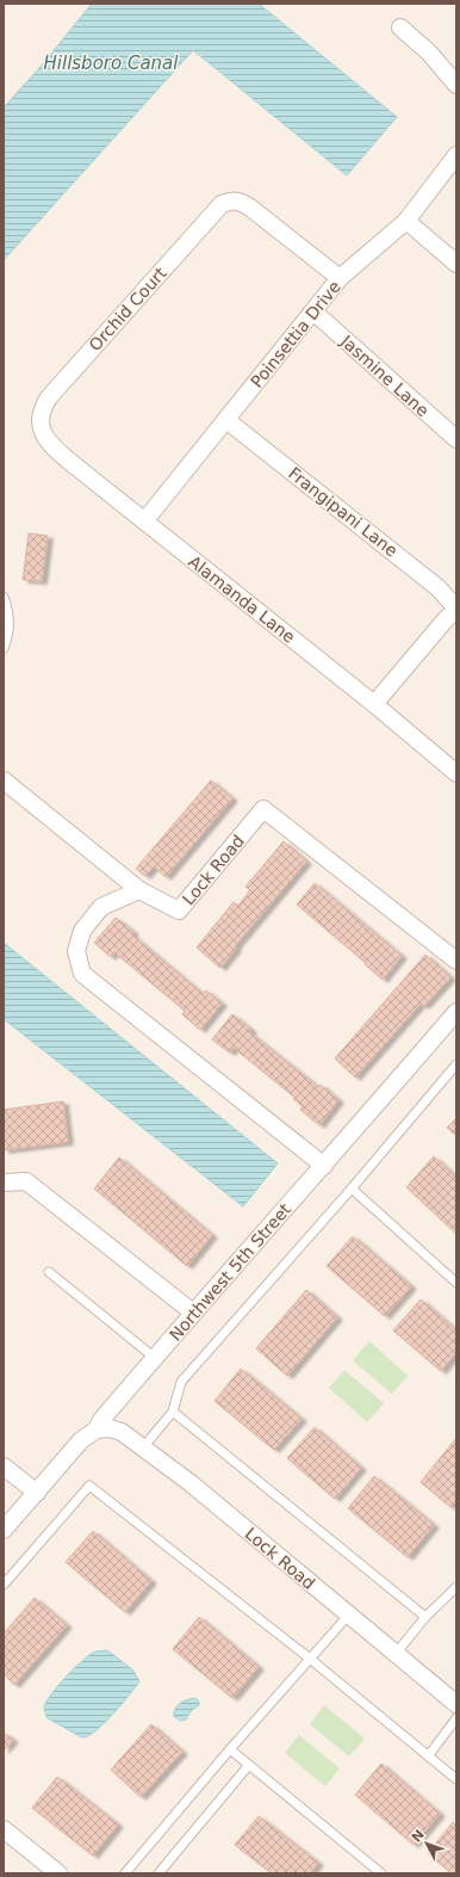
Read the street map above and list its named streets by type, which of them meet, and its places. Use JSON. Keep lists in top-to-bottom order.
{
  "streets": {
    "street": [
      "Orchid Court",
      "Poinsettia Drive",
      "Jasmine Lane",
      "Frangipani Lane",
      "Alamanda Lane",
      "Lock Road",
      "Northwest 5th Street"
    ]
  },
  "crossings": [
    ["Orchid Court", "Poinsettia Drive"],
    ["Orchid Court", "Alamanda Lane"],
    ["Poinsettia Drive", "Jasmine Lane"],
    ["Poinsettia Drive", "Frangipani Lane"],
    ["Poinsettia Drive", "Alamanda Lane"],
    ["Lock Road", "Northwest 5th Street"]
  ],
  "water": ["Hillsboro Canal"],
  "north": "top left"
}
